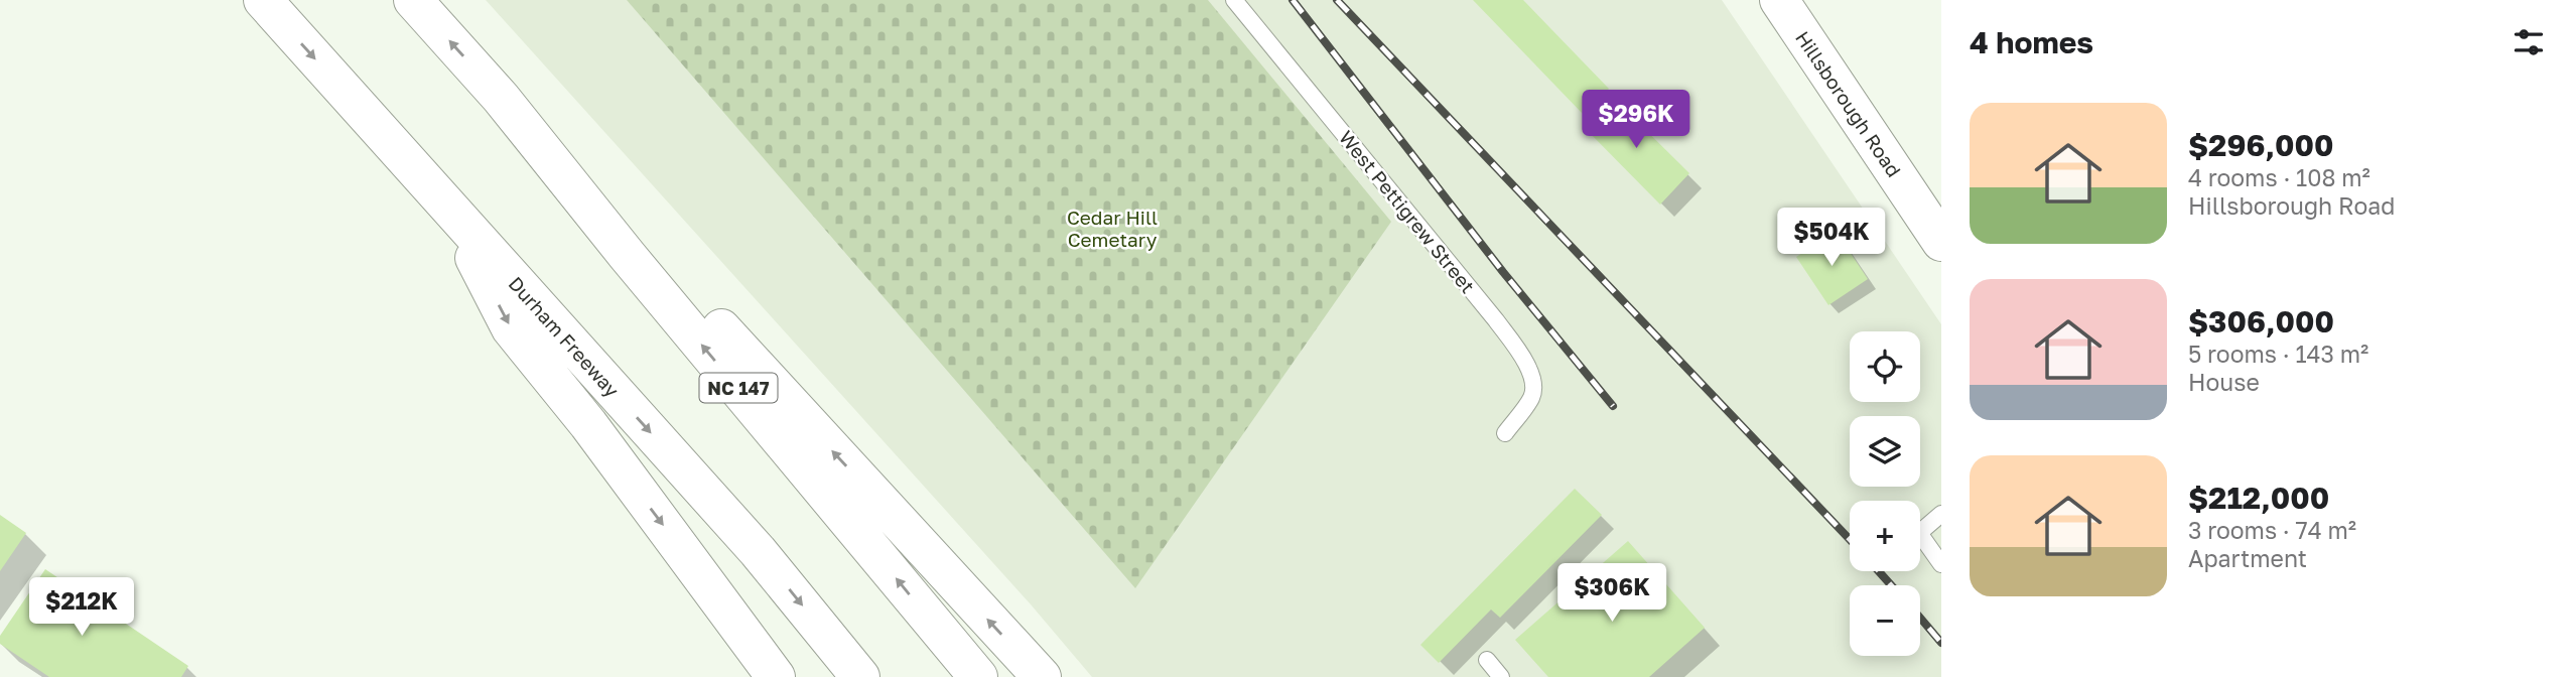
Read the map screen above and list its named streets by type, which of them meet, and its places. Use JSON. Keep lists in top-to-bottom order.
{
  "streets": {
    "main road": ["Hillsborough Road", "Durham Freeway", "NC 147"],
    "lane": ["West Pettigrew Street"]
  },
  "parks": ["Cedar Hill Cemetary"],
  "page": {
    "heading": "4 homes",
    "list": [
      {
        "name": "$296,000",
        "note": "4 rooms · 108 m² · Hillsborough Road"
      },
      {
        "name": "$306,000",
        "note": "5 rooms · 143 m² · House"
      },
      {
        "name": "$212,000",
        "note": "3 rooms · 74 m² · Apartment"
      }
    ],
    "price": [
      "$296K",
      "$504K",
      "$306K",
      "$212K"
    ],
    "map_buttons": ["+", "−"]
  }
}
